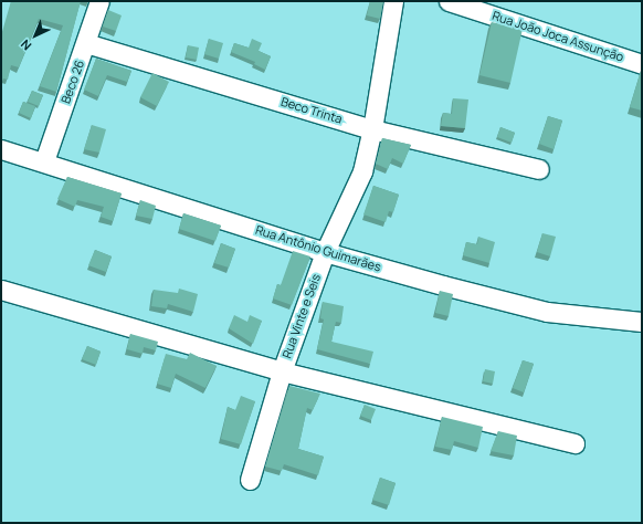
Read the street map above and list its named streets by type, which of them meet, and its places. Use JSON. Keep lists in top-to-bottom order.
{
  "streets": {
    "street": [
      "Rua João Joca Assunção",
      "Beco 26",
      "Beco Trinta",
      "Rua Antônio Guimarães",
      "Rua Vinte e Seis"
    ]
  },
  "crossings": [
    ["Beco 26", "Beco Trinta"],
    ["Beco 26", "Rua Antônio Guimarães"],
    ["Beco Trinta", "Rua Vinte e Seis"],
    ["Rua Antônio Guimarães", "Rua Vinte e Seis"]
  ],
  "north": "bottom left"
}
